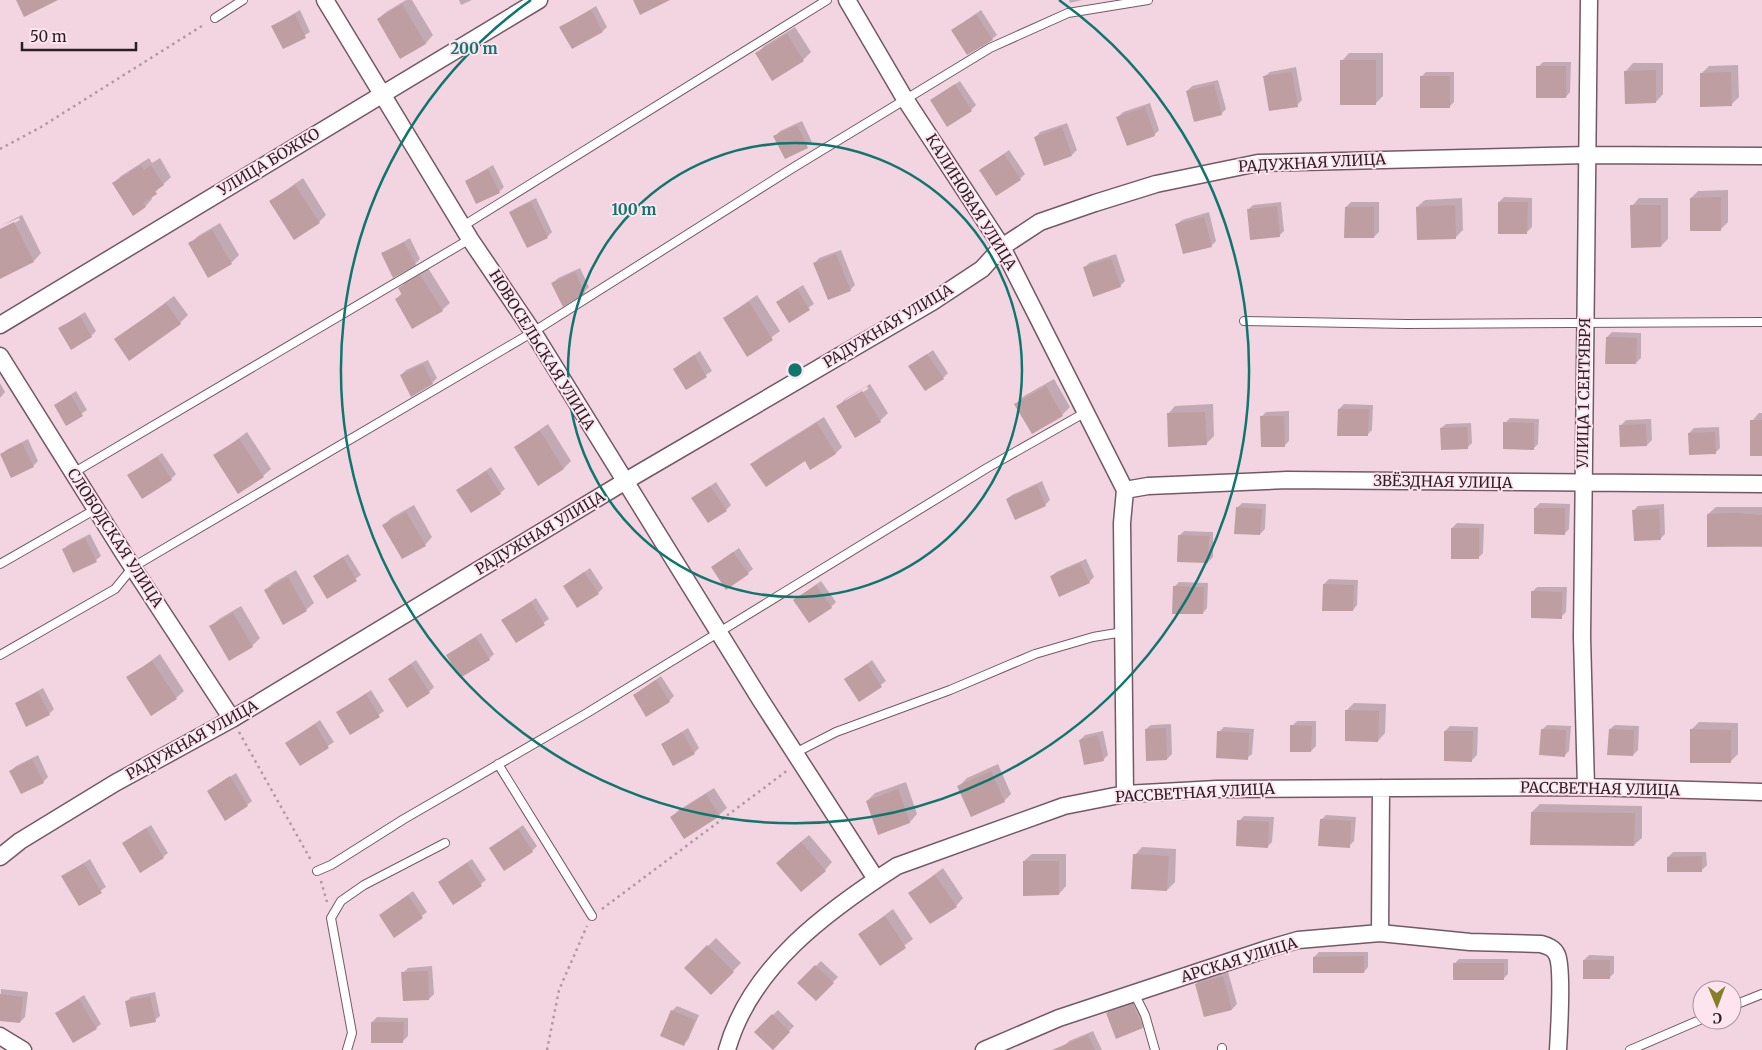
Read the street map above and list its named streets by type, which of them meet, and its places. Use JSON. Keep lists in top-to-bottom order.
{
  "streets": {
    "street": [
      "УЛИЦА БОЖКО",
      "РАДУЖНАЯ УЛИЦА",
      "КАЛИНОВАЯ УЛИЦА",
      "НОВОСЕЛЬСКАЯ УЛИЦА",
      "УЛИЦА 1 СЕНТЯБРЯ",
      "ЗВЁЗДНАЯ УЛИЦА",
      "СЛОБОДСКАЯ УЛИЦА",
      "РАССВЕТНАЯ УЛИЦА",
      "АРСКАЯ УЛИЦА"
    ]
  },
  "crossings": [
    ["УЛИЦА БОЖКО", "НОВОСЕЛЬСКАЯ УЛИЦА"],
    ["РАДУЖНАЯ УЛИЦА", "КАЛИНОВАЯ УЛИЦА"],
    ["РАДУЖНАЯ УЛИЦА", "НОВОСЕЛЬСКАЯ УЛИЦА"],
    ["РАДУЖНАЯ УЛИЦА", "УЛИЦА 1 СЕНТЯБРЯ"],
    ["РАДУЖНАЯ УЛИЦА", "СЛОБОДСКАЯ УЛИЦА"],
    ["КАЛИНОВАЯ УЛИЦА", "ЗВЁЗДНАЯ УЛИЦА"],
    ["НОВОСЕЛЬСКАЯ УЛИЦА", "РАССВЕТНАЯ УЛИЦА"],
    ["УЛИЦА 1 СЕНТЯБРЯ", "ЗВЁЗДНАЯ УЛИЦА"],
    ["УЛИЦА 1 СЕНТЯБРЯ", "РАССВЕТНАЯ УЛИЦА"]
  ],
  "scale_bar": "50 m",
  "north": "bottom",
  "rings": ["200 m", "100 m"]
}
